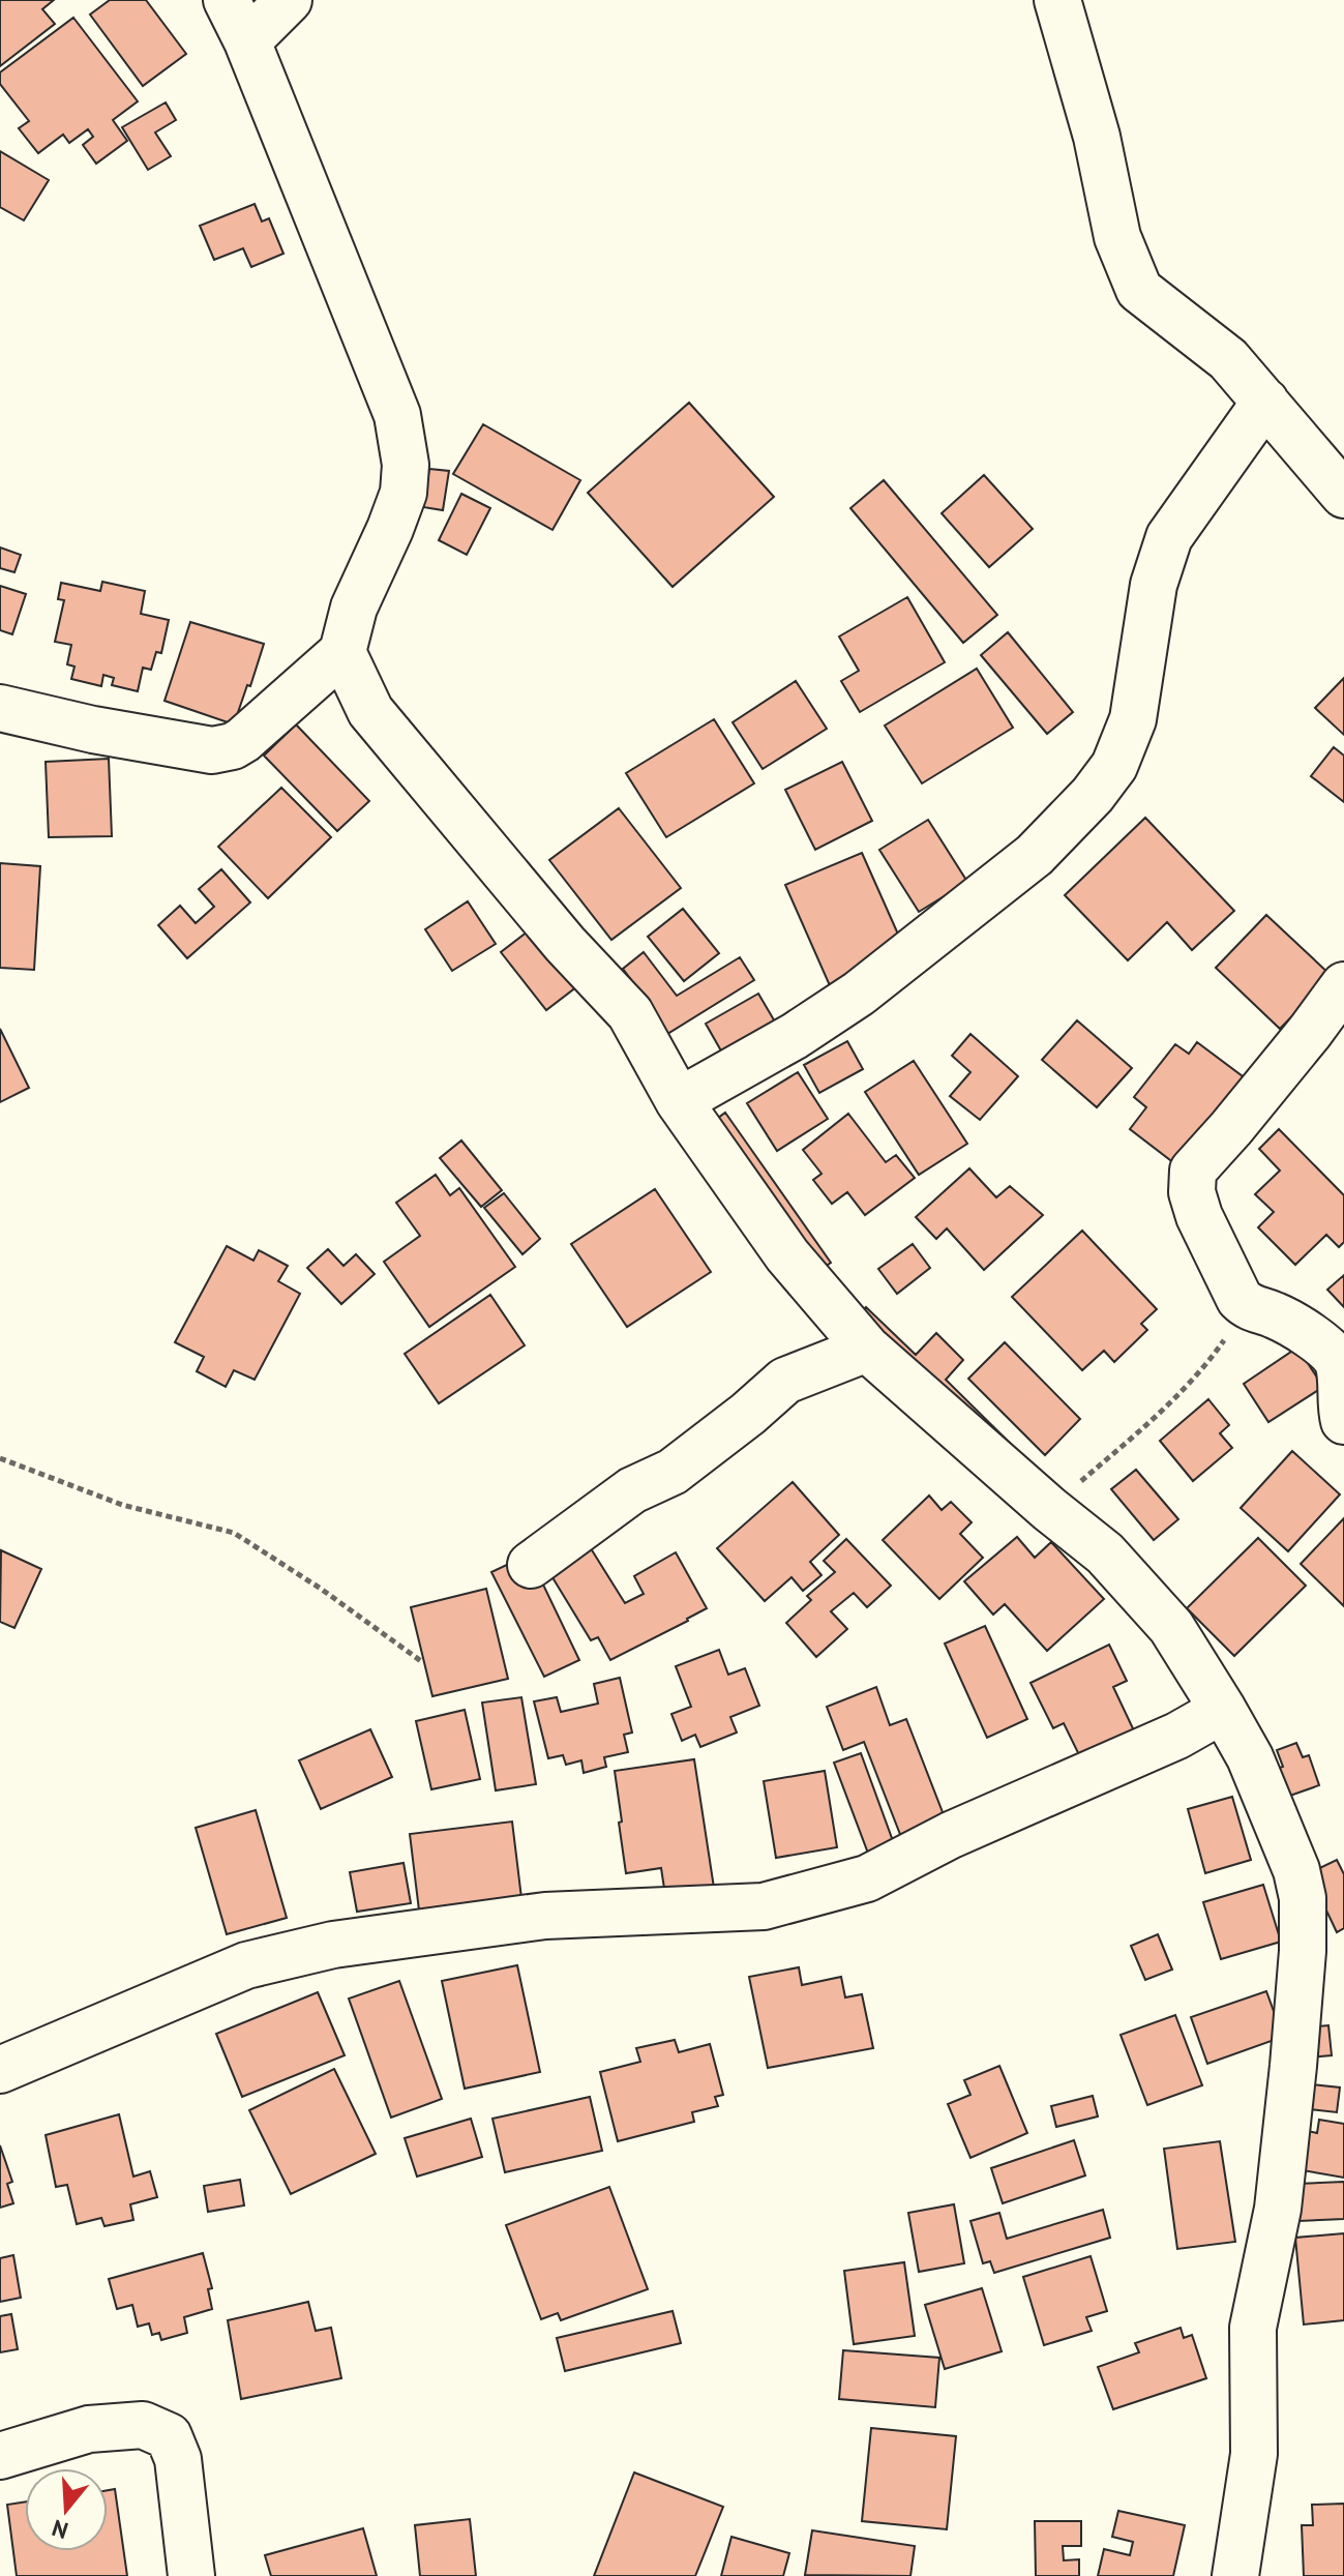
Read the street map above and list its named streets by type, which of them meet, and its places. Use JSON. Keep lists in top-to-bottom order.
{
  "north": "bottom"
}
